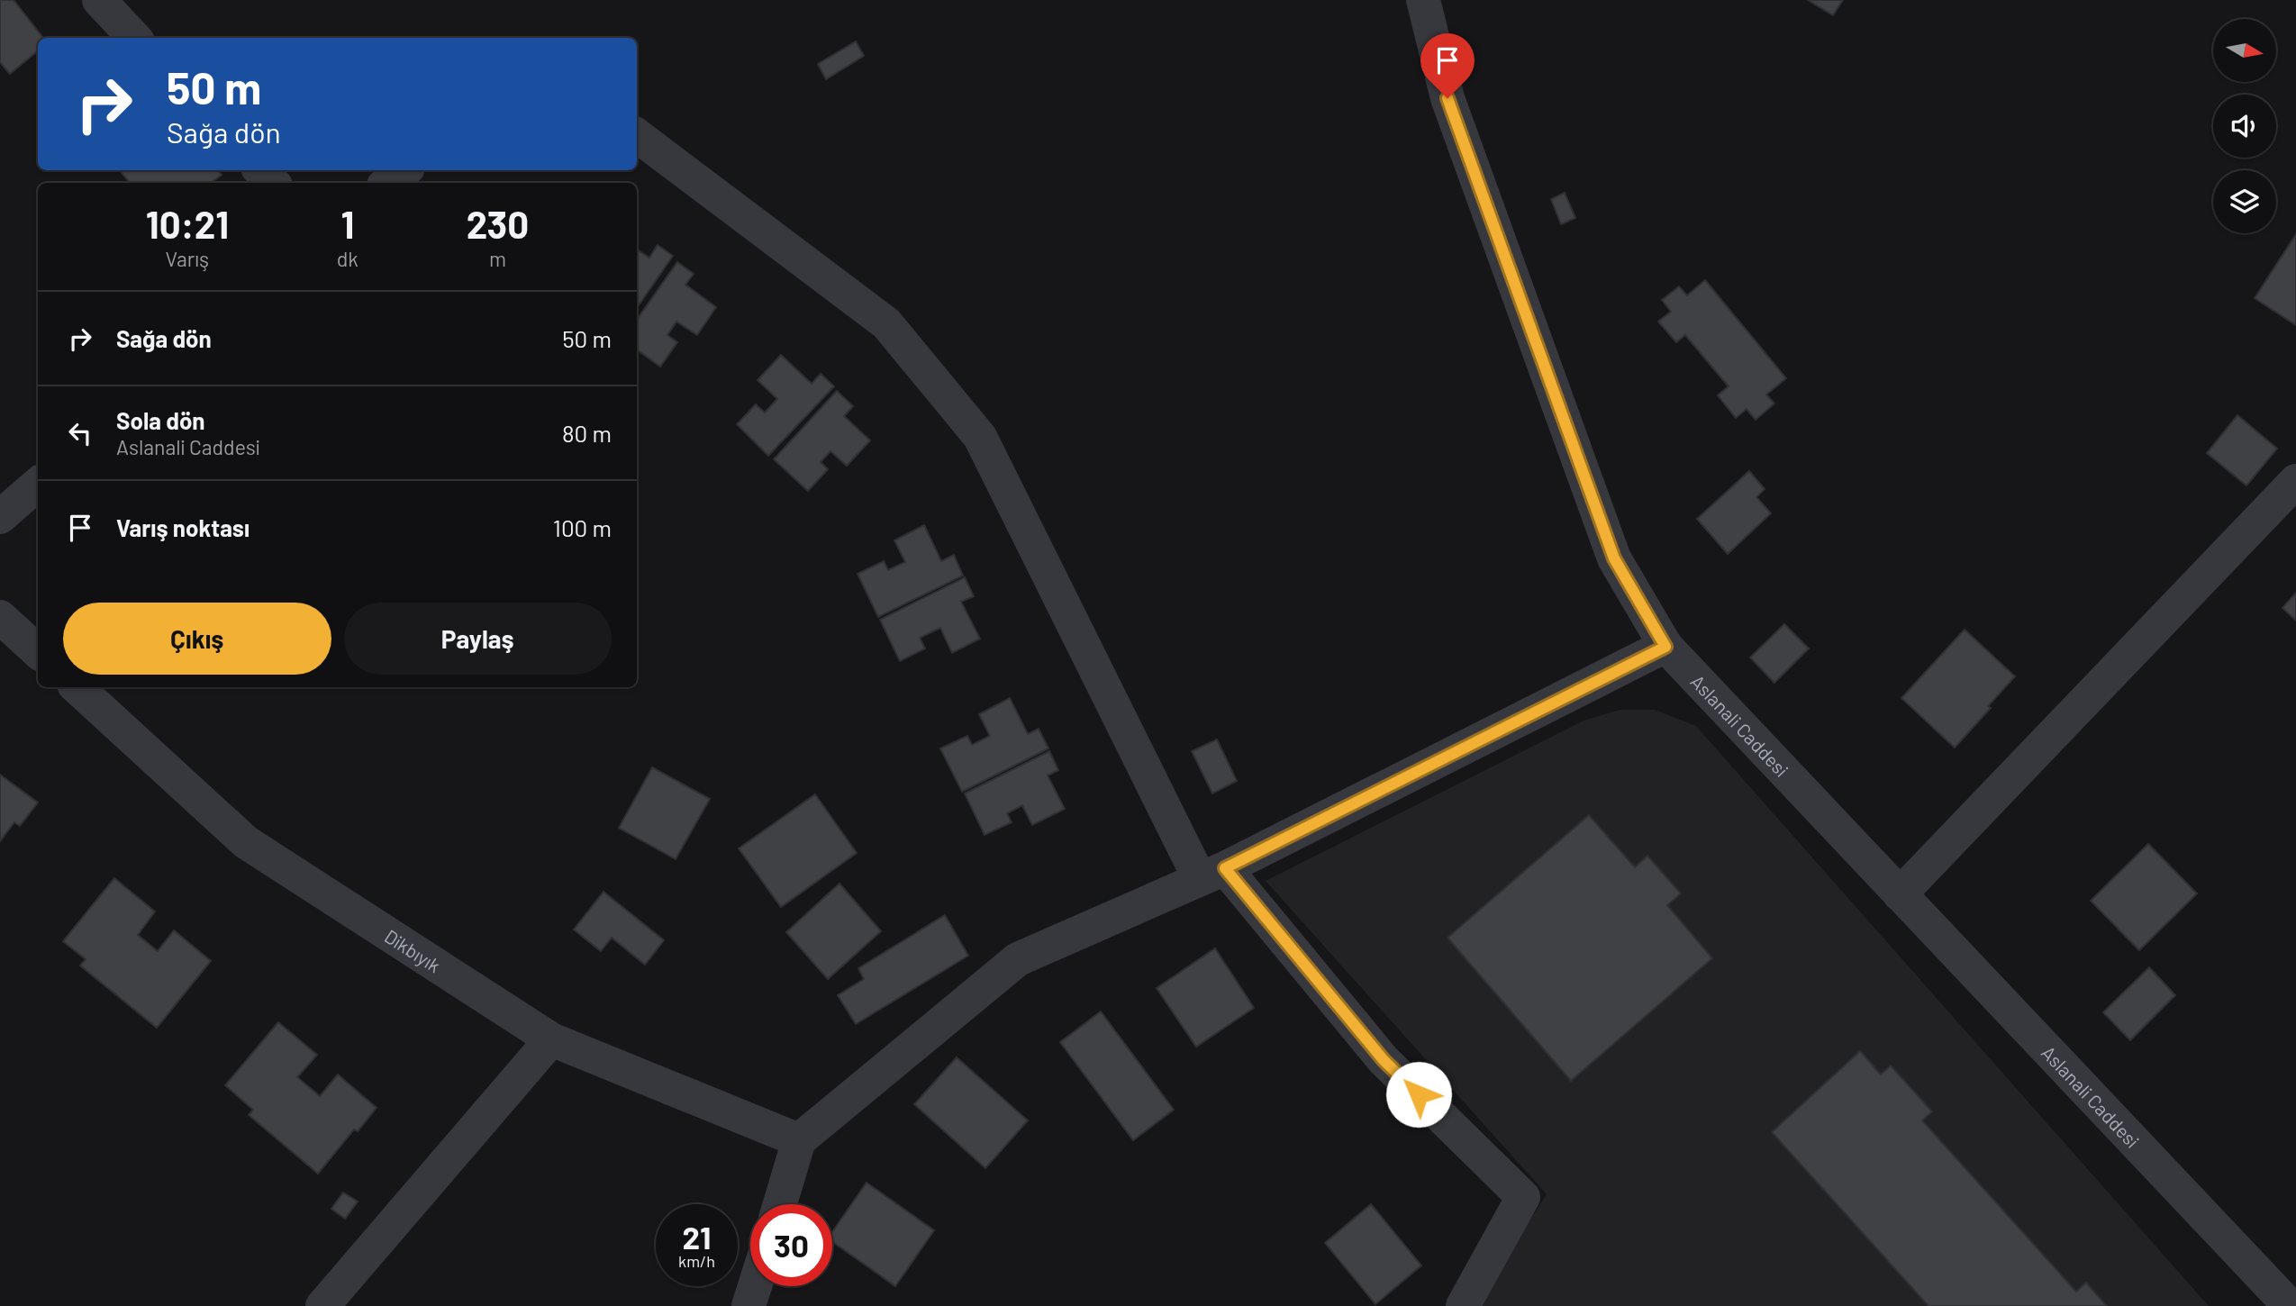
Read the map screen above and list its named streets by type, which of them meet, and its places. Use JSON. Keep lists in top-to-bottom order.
{
  "streets": {
    "street": ["Aslanali Caddesi", "Dikbıyık"]
  },
  "north": "right",
  "page": {
    "turn": ["50 m", "Sağa dön"],
    "eta": [
      "10:21",
      "Varış",
      "1",
      "dk",
      "230",
      "m"
    ],
    "list": [
      {
        "name": "Sağa dön",
        "value": "50 m"
      },
      {
        "name": "Sola dön",
        "note": "Aslanali Caddesi",
        "value": "80 m"
      },
      {
        "name": "Varış noktası",
        "value": "100 m"
      }
    ],
    "buttons": ["Çıkış", "Paylaş"],
    "speed": "21 km/h",
    "limit": "30"
  }
}
